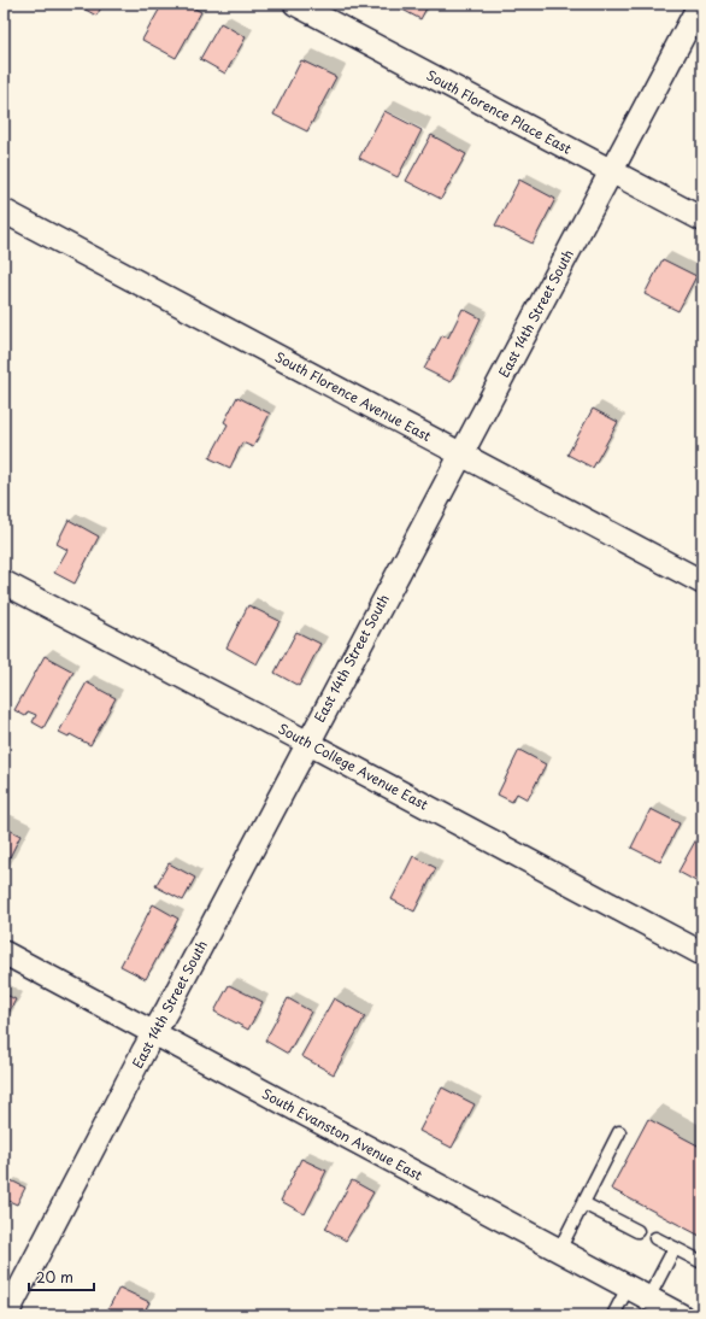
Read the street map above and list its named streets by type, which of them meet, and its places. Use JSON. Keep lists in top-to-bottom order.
{
  "streets": {
    "street": [
      "South Florence Place East",
      "East 14th Street South",
      "South Florence Avenue East",
      "South College Avenue East",
      "South Evanston Avenue East"
    ]
  },
  "crossings": [
    ["South Florence Place East", "East 14th Street South"],
    ["East 14th Street South", "South Florence Avenue East"],
    ["East 14th Street South", "South College Avenue East"],
    ["East 14th Street South", "South Evanston Avenue East"]
  ],
  "scale_bar": "20 m"
}
